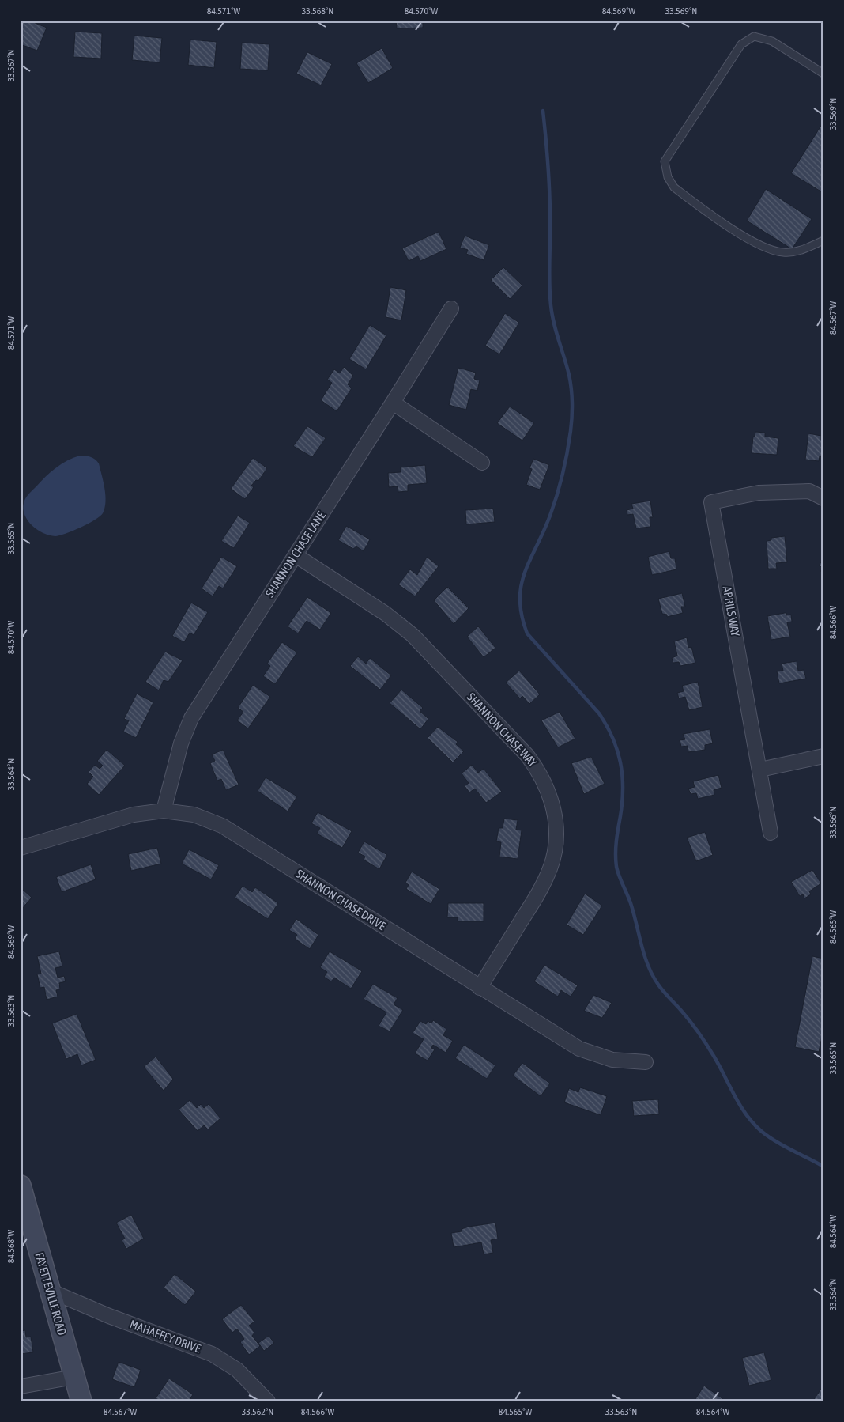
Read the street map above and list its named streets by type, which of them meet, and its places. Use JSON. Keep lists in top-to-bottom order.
{
  "streets": {
    "street": [
      "SHANNON CHASE LANE",
      "APRILS WAY",
      "SHANNON CHASE WAY",
      "SHANNON CHASE DRIVE",
      "FAYETTEVILLE ROAD",
      "MAHAFFEY DRIVE"
    ]
  },
  "crossings": [
    ["SHANNON CHASE LANE", "SHANNON CHASE WAY"],
    ["SHANNON CHASE LANE", "SHANNON CHASE DRIVE"],
    ["SHANNON CHASE WAY", "SHANNON CHASE DRIVE"],
    ["FAYETTEVILLE ROAD", "MAHAFFEY DRIVE"]
  ],
  "coordinates": [
    "84.571°W",
    "33.568°N",
    "84.570°W",
    "84.569°W",
    "33.569°N",
    "33.567°N",
    "84.567°W",
    "33.565°N",
    "84.566°W",
    "33.564°N",
    "33.566°N",
    "84.565°W",
    "33.563°N",
    "84.564°W",
    "84.568°W",
    "33.562°N"
  ]
}
